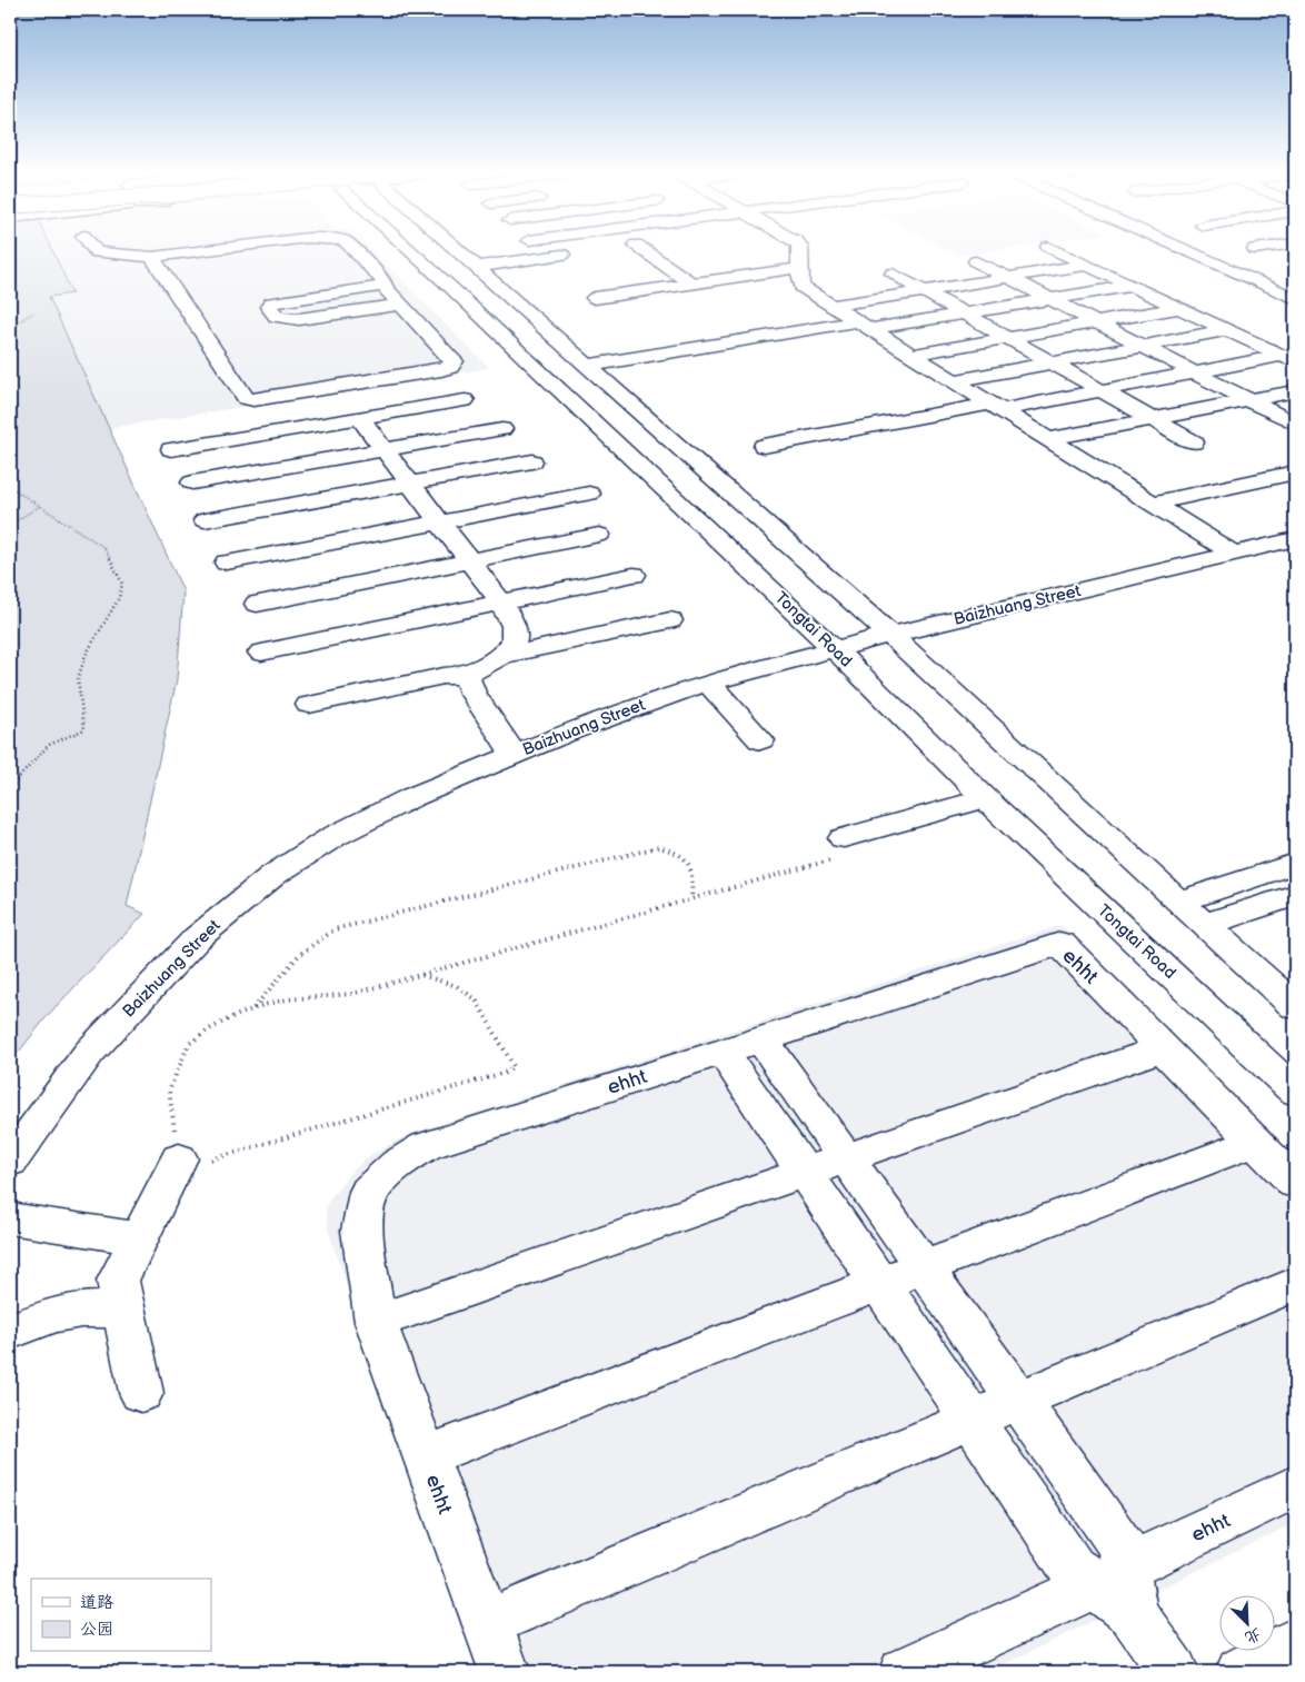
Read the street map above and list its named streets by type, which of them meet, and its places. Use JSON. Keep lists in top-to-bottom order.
{
  "streets": {
    "main road": ["Baizhuang Street", "Tongtai Road", "ehht"]
  },
  "crossings": [
    ["Baizhuang Street", "Tongtai Road"]
  ],
  "legend": ["道路", "公园"],
  "north": "bottom right"
}
